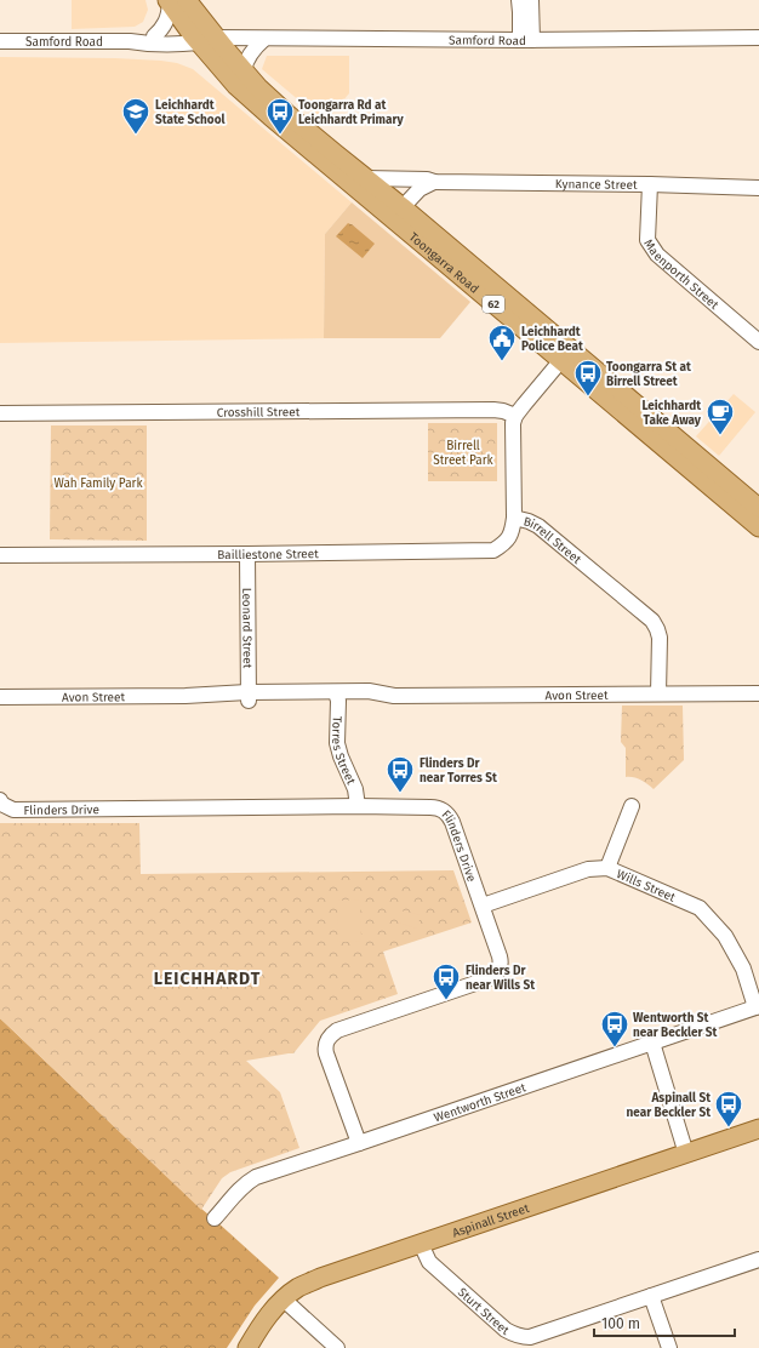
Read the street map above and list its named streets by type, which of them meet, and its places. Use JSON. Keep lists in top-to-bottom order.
{
  "streets": {
    "main road": [
      "Samford Road",
      "Toongarra Road",
      "62",
      "Aspinall Street"
    ],
    "street": [
      "Kynance Street",
      "Maenporth Street",
      "Crosshill Street",
      "Birrell Street",
      "Bailliestone Street",
      "Leonard Street",
      "Avon Street",
      "Torres Street",
      "Flinders Drive",
      "Wills Street",
      "Wentworth Street",
      "Sturt Street"
    ]
  },
  "crossings": [
    ["Samford Road", "Toongarra Road"],
    ["Kynance Street", "Toongarra Road"],
    ["Kynance Street", "Maenporth Street"],
    ["Crosshill Street", "Birrell Street"],
    ["Birrell Street", "Bailliestone Street"],
    ["Birrell Street", "Avon Street"],
    ["Bailliestone Street", "Leonard Street"],
    ["Leonard Street", "Avon Street"],
    ["Avon Street", "Torres Street"],
    ["Torres Street", "Flinders Drive"],
    ["Flinders Drive", "Wills Street"],
    ["Flinders Drive", "Wentworth Street"],
    ["Wills Street", "Wentworth Street"],
    ["Aspinall Street", "Sturt Street"]
  ],
  "districts": ["LEICHHARDT"],
  "parks": ["Birrell Street Park", "Wah Family Park"],
  "places": {
    "school or university": ["Leichhardt State School"],
    "bus stop": [
      "Toongarra Rd at Leichhardt Primary",
      "Toongarra St at Birrell Street",
      "Flinders Dr near Torres St",
      "Flinders Dr near Wills St",
      "Wentworth St near Beckler St",
      "Aspinall St near Beckler St"
    ],
    "public building": ["Leichhardt Police Beat"],
    "cafe": ["Leichhardt Take Away"]
  },
  "scale_bar": "100 m"
}
